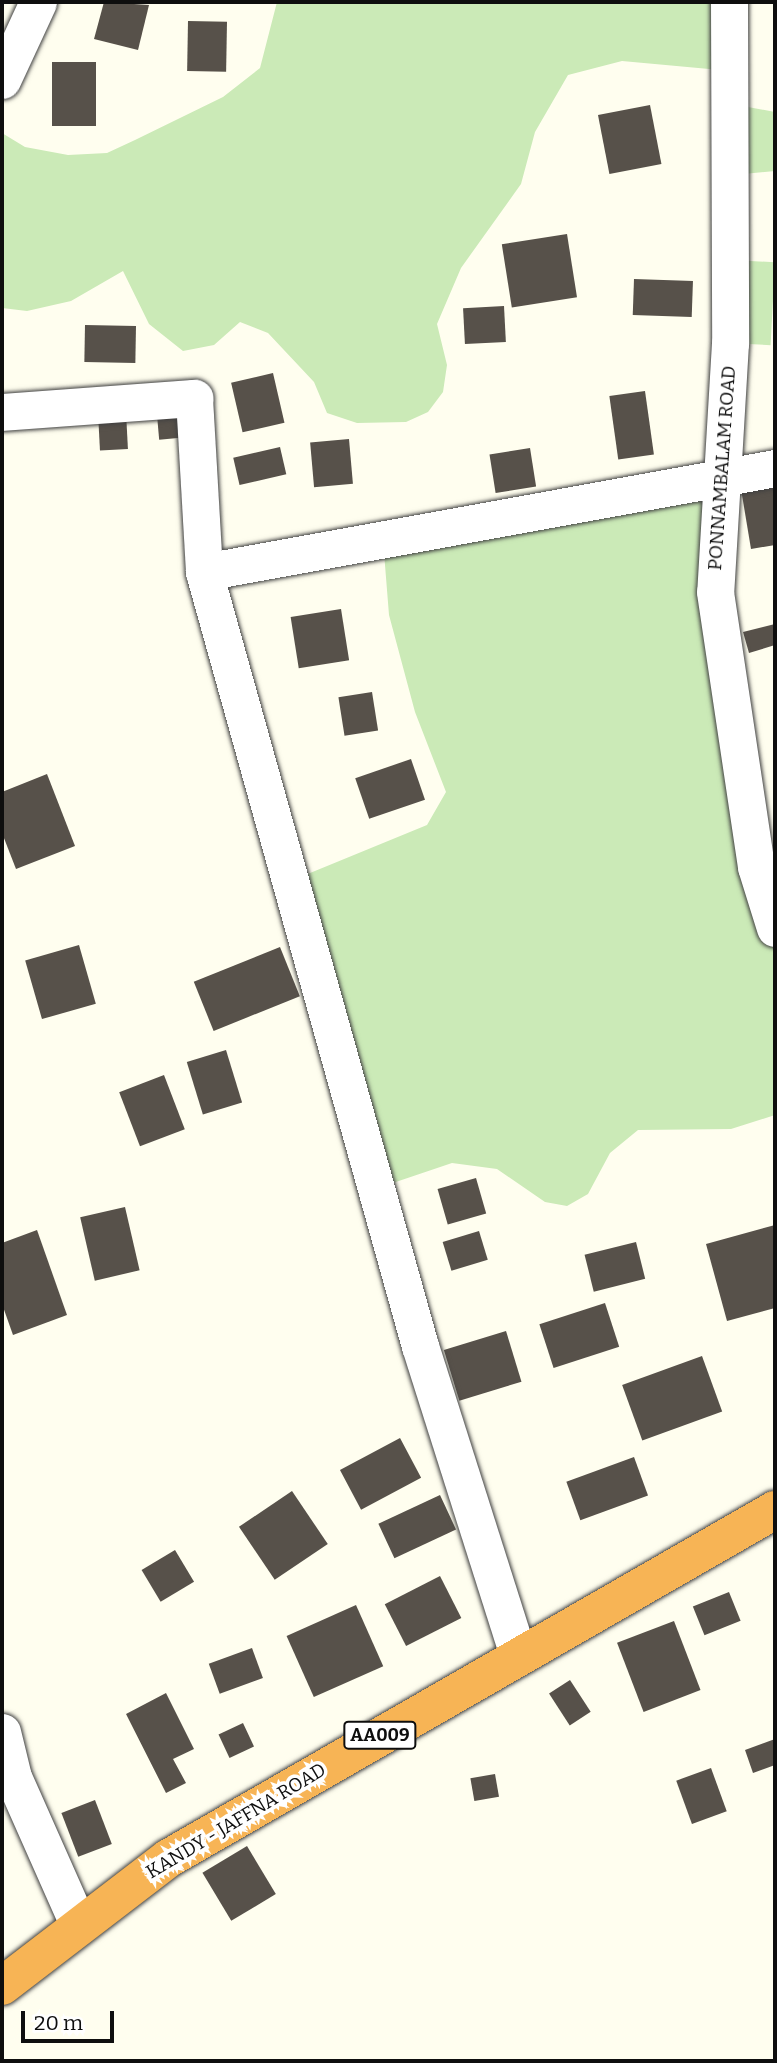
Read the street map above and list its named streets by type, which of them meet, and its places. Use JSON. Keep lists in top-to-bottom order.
{
  "streets": {
    "highway": ["AA009", "KANDY - JAFFNA ROAD"],
    "street": ["PONNAMBALAM ROAD"]
  },
  "scale_bar": "20 m"
}
